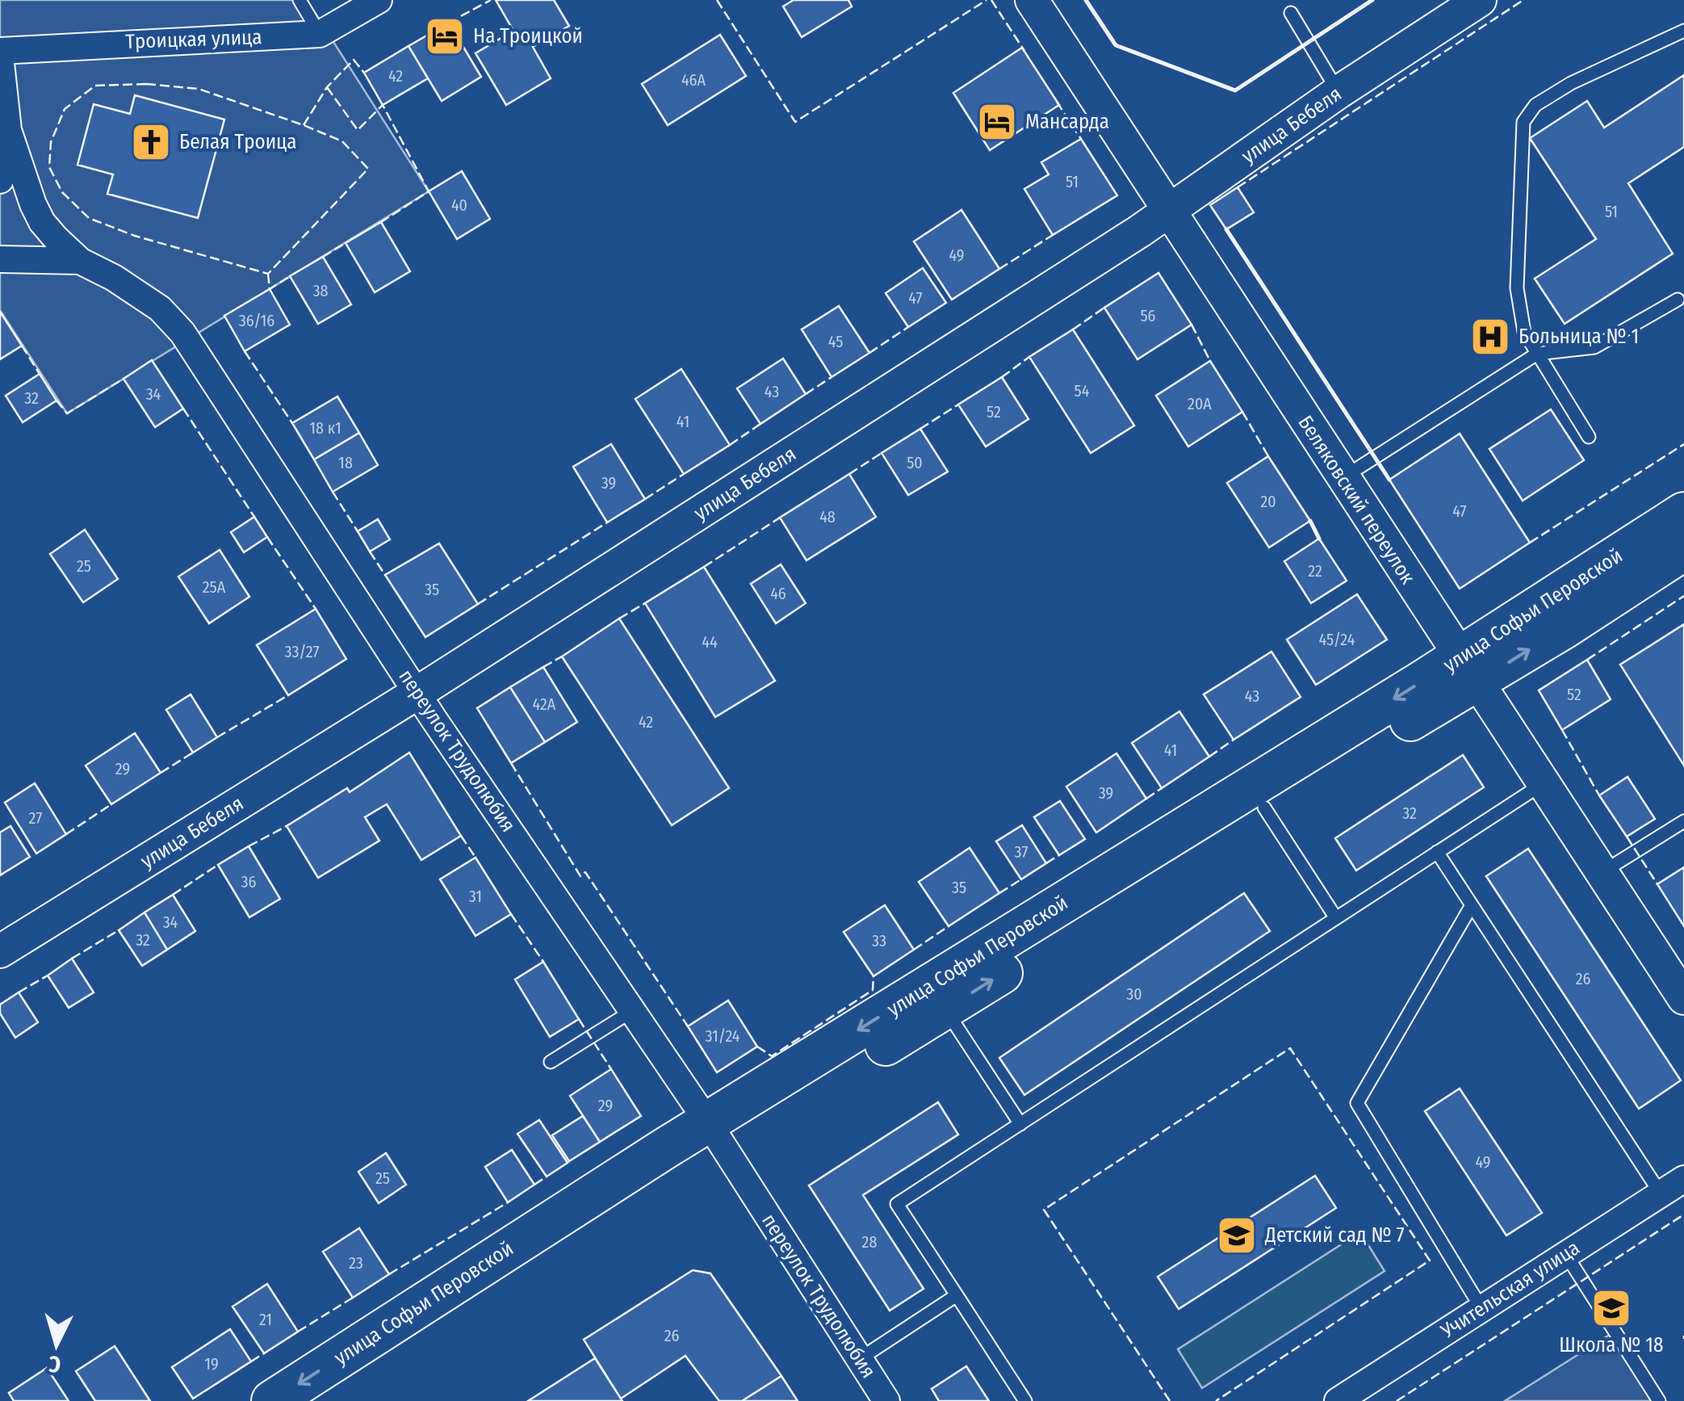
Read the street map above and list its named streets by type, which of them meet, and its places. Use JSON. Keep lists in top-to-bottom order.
{
  "streets": {
    "main road": ["улица Софьи Перовской"],
    "street": [
      "Троицкая улица",
      "улица Бебеля",
      "Беляковский переулок",
      "переулок Трудолюбия",
      "Учительская улица"
    ]
  },
  "crossings": [
    ["Троицкая улица", "переулок Трудолюбия"],
    ["улица Бебеля", "Беляковский переулок"],
    ["улица Бебеля", "переулок Трудолюбия"],
    ["Беляковский переулок", "улица Софьи Перовской"],
    ["улица Софьи Перовской", "переулок Трудолюбия"]
  ],
  "places": {
    "hotel": ["На Троицкой", "Мансарда"],
    "church": ["Белая Троица"],
    "hospital": ["Больница № 1"],
    "school or university": ["Детский сад № 7", "Школа № 18"]
  },
  "house_numbers": [
    "42",
    "46А",
    "51",
    "40",
    "51",
    "49",
    "38",
    "47",
    "56",
    "36/16",
    "45",
    "54",
    "43",
    "34",
    "32",
    "20А",
    "52",
    "41",
    "18 к1",
    "18",
    "50",
    "39",
    "20",
    "47",
    "48",
    "25",
    "22",
    "25А",
    "35",
    "46",
    "45/24",
    "44",
    "33/27",
    "52",
    "43",
    "42А",
    "42",
    "41",
    "29",
    "39",
    "32",
    "27",
    "37",
    "36",
    "35",
    "31",
    "34",
    "32",
    "33",
    "26",
    "30",
    "31/24",
    "29",
    "49",
    "25",
    "28",
    "23",
    "21",
    "26",
    "19"
  ],
  "north": "bottom"
}
